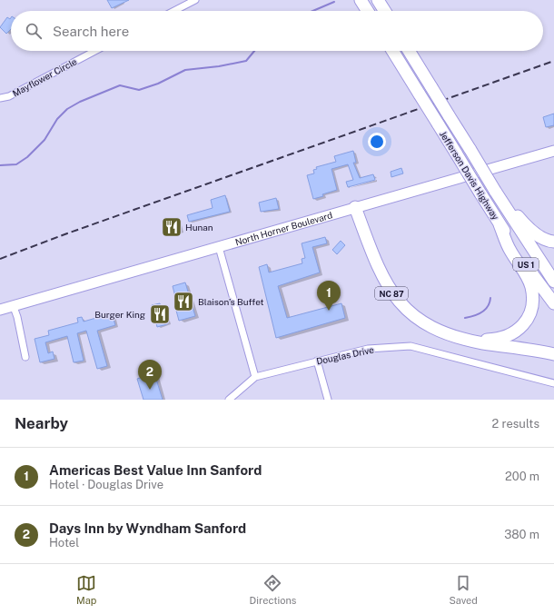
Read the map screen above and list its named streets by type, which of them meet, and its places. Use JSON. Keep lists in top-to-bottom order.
{
  "streets": {
    "highway": ["Jefferson Davis Highway", "US 1", "NC 87"],
    "main road": ["North Horner Boulevard"],
    "street": ["Mayflower Circle", "Douglas Drive"]
  },
  "crossings": [
    ["Jefferson Davis Highway", "NC 87"],
    ["North Horner Boulevard", "NC 87"]
  ],
  "places": {
    "restaurant": ["Hunan", "Blaison’s Buffet", "Burger King"]
  },
  "page": {
    "search": "Search here",
    "pins": ["1", "2"],
    "heading": ["Nearby", "2 results"],
    "list": [
      {
        "mark": "1",
        "name": "Americas Best Value Inn Sanford",
        "note": "Hotel · Douglas Drive",
        "value": "200 m"
      },
      {
        "mark": "2",
        "name": "Days Inn by Wyndham Sanford",
        "note": "Hotel",
        "value": "380 m"
      }
    ],
    "nav": ["Map", "Directions", "Saved"]
  }
}
